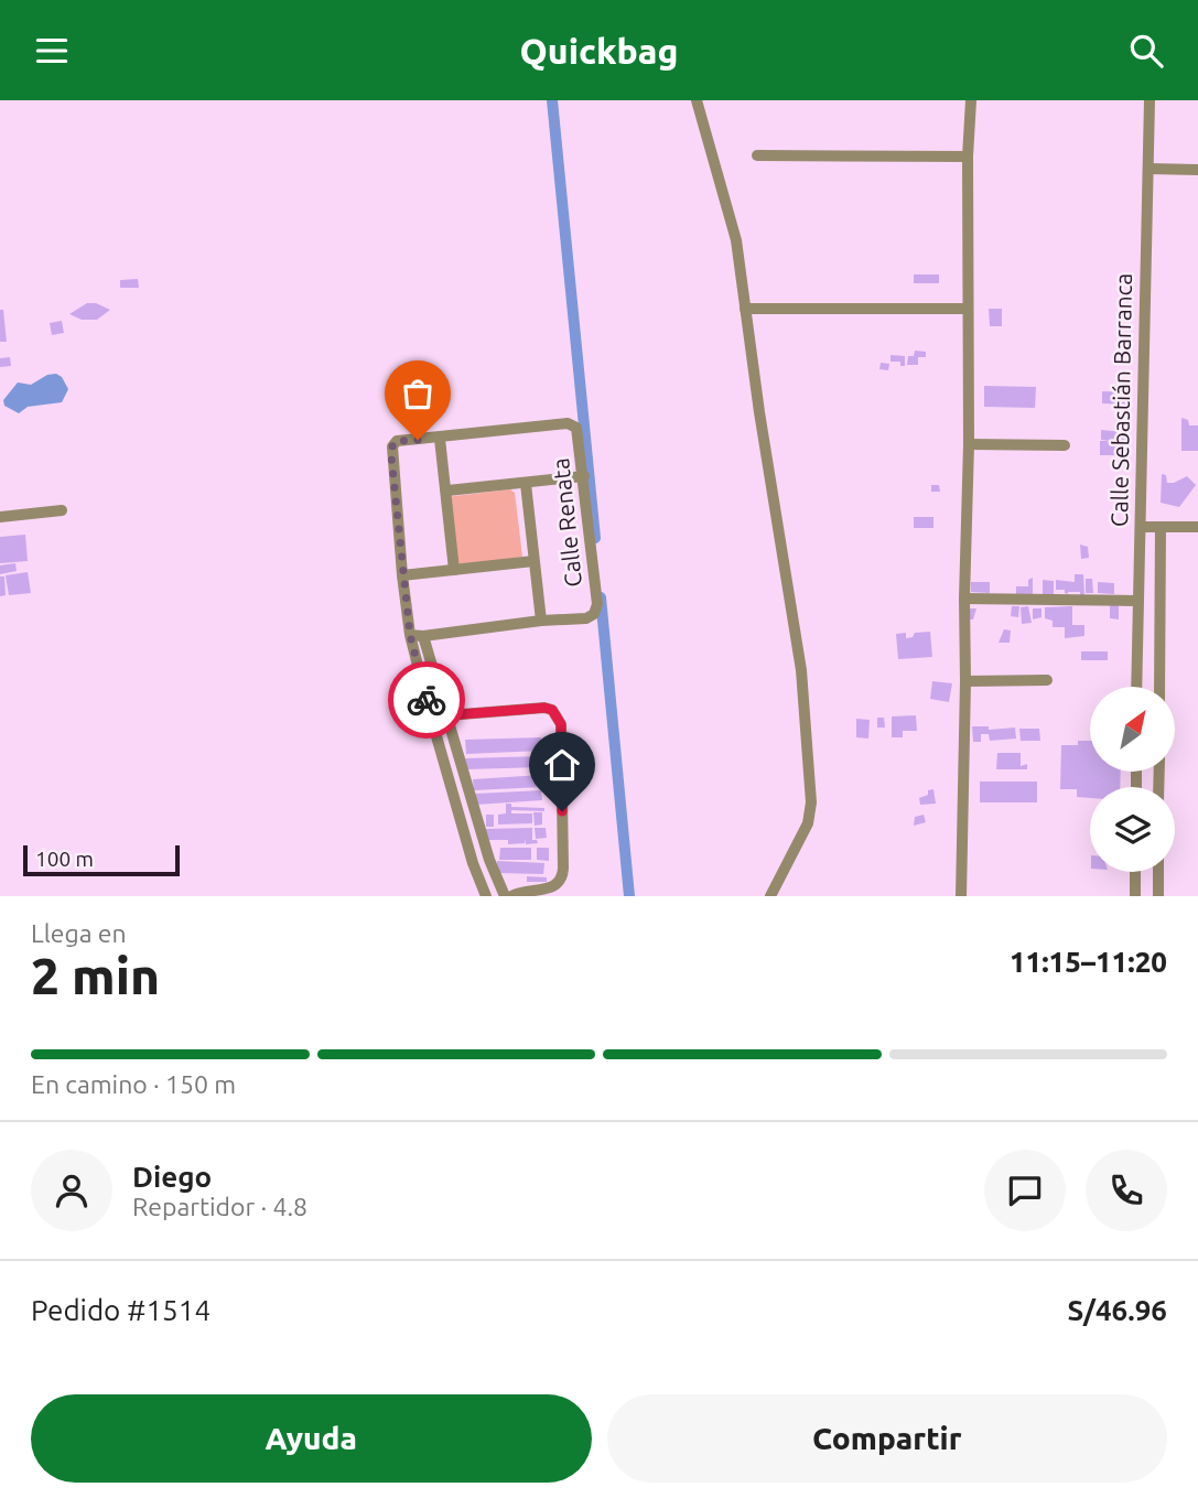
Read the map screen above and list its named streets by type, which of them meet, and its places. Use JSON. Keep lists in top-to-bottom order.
{
  "streets": {
    "street": ["Calle Sebastián Barranca", "Calle Renata"]
  },
  "scale_bar": "100 m",
  "north": "top right",
  "page": {
    "header": "Quickbag",
    "scale": "100 m",
    "heading": ["2 min", "Llega en", "11:15–11:20"],
    "panel": [
      "Diego",
      "Repartidor · 4.8",
      "Pedido #1514",
      "S/46.96"
    ],
    "bar": "En camino · 150 m",
    "buttons": ["Ayuda", "Compartir"]
  }
}
